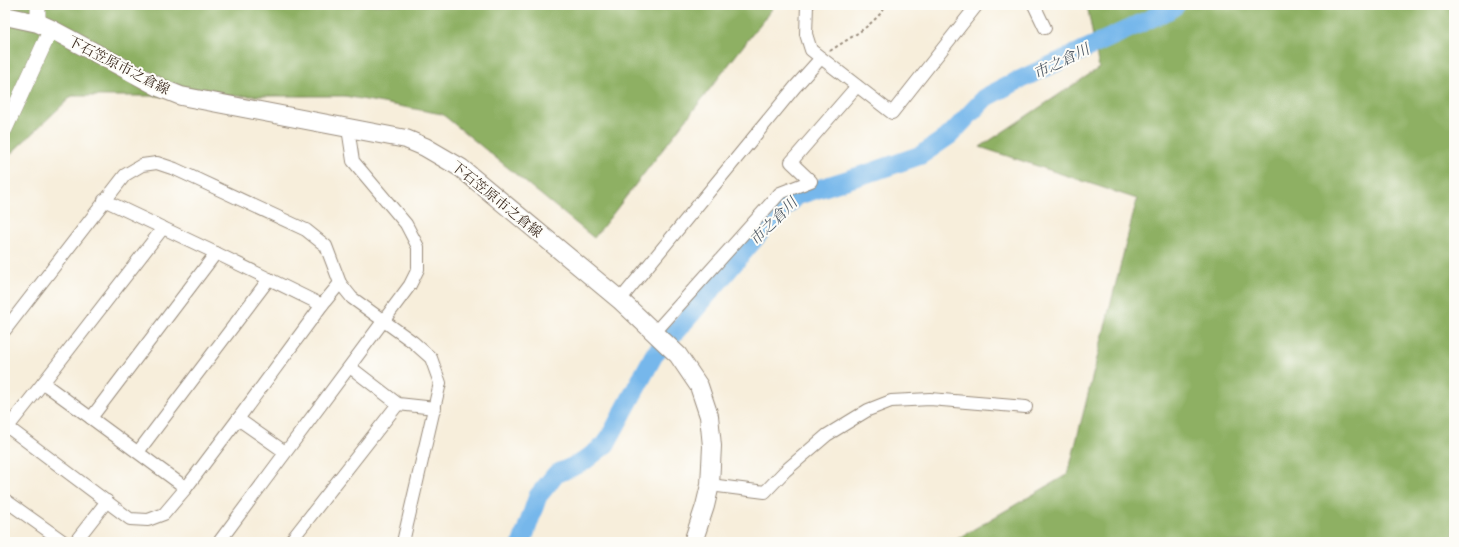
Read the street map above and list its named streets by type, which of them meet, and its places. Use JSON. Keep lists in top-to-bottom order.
{
  "streets": {
    "main road": ["下石笠原市之倉線"]
  },
  "water": ["市之倉川"]
}
